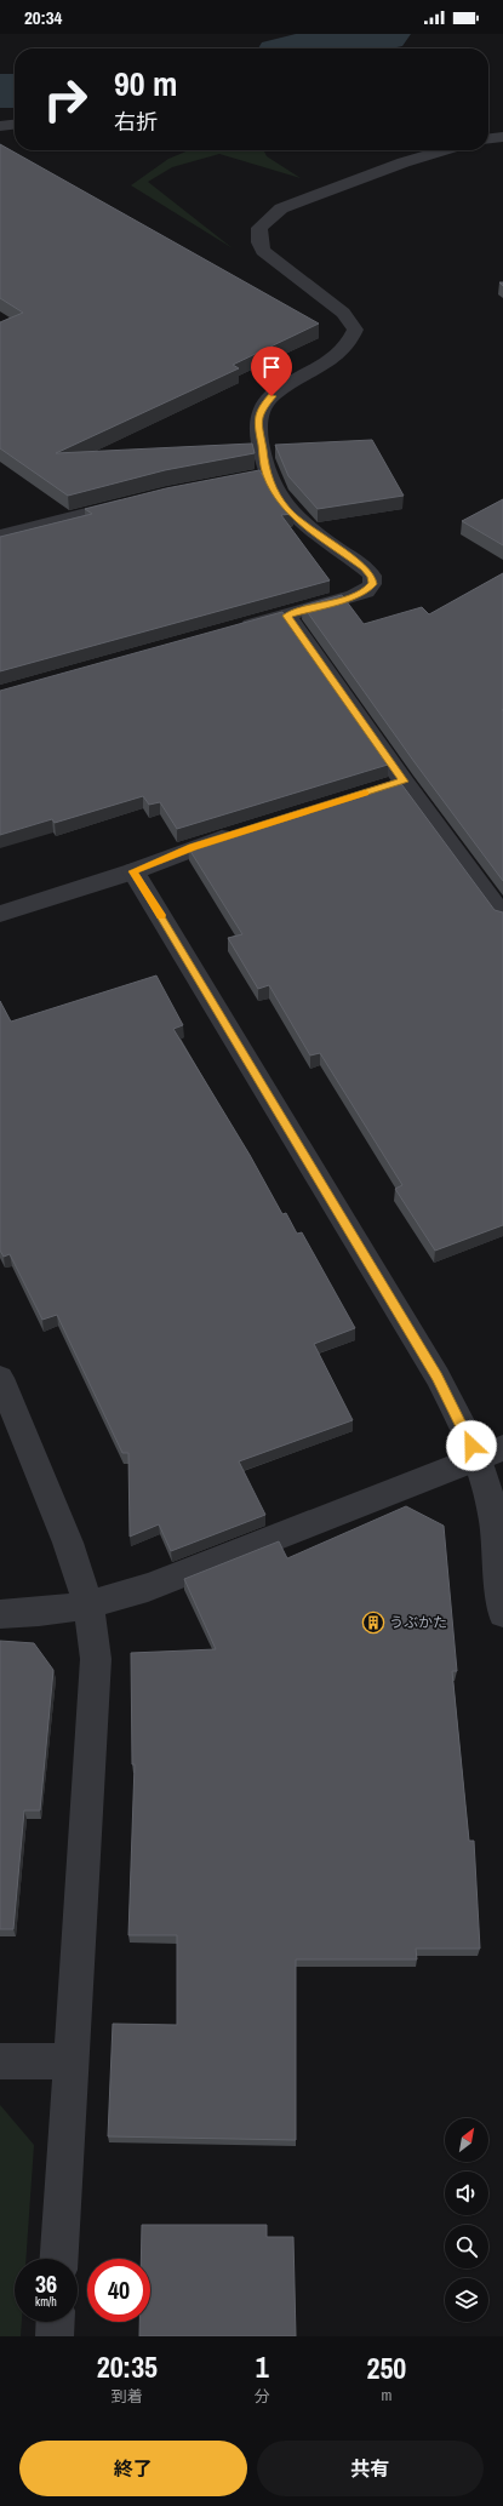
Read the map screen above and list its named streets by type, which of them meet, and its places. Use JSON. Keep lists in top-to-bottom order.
{
  "places": {
    "building": ["うぶかた"]
  },
  "north": "top right",
  "page": {
    "status": "20:34",
    "turn": ["90 m", "右折"],
    "speed": "36 km/h",
    "limit": "40",
    "eta": [
      "20:35",
      "到着",
      "1",
      "分",
      "250",
      "m"
    ],
    "buttons": ["終了", "共有"]
  }
}
